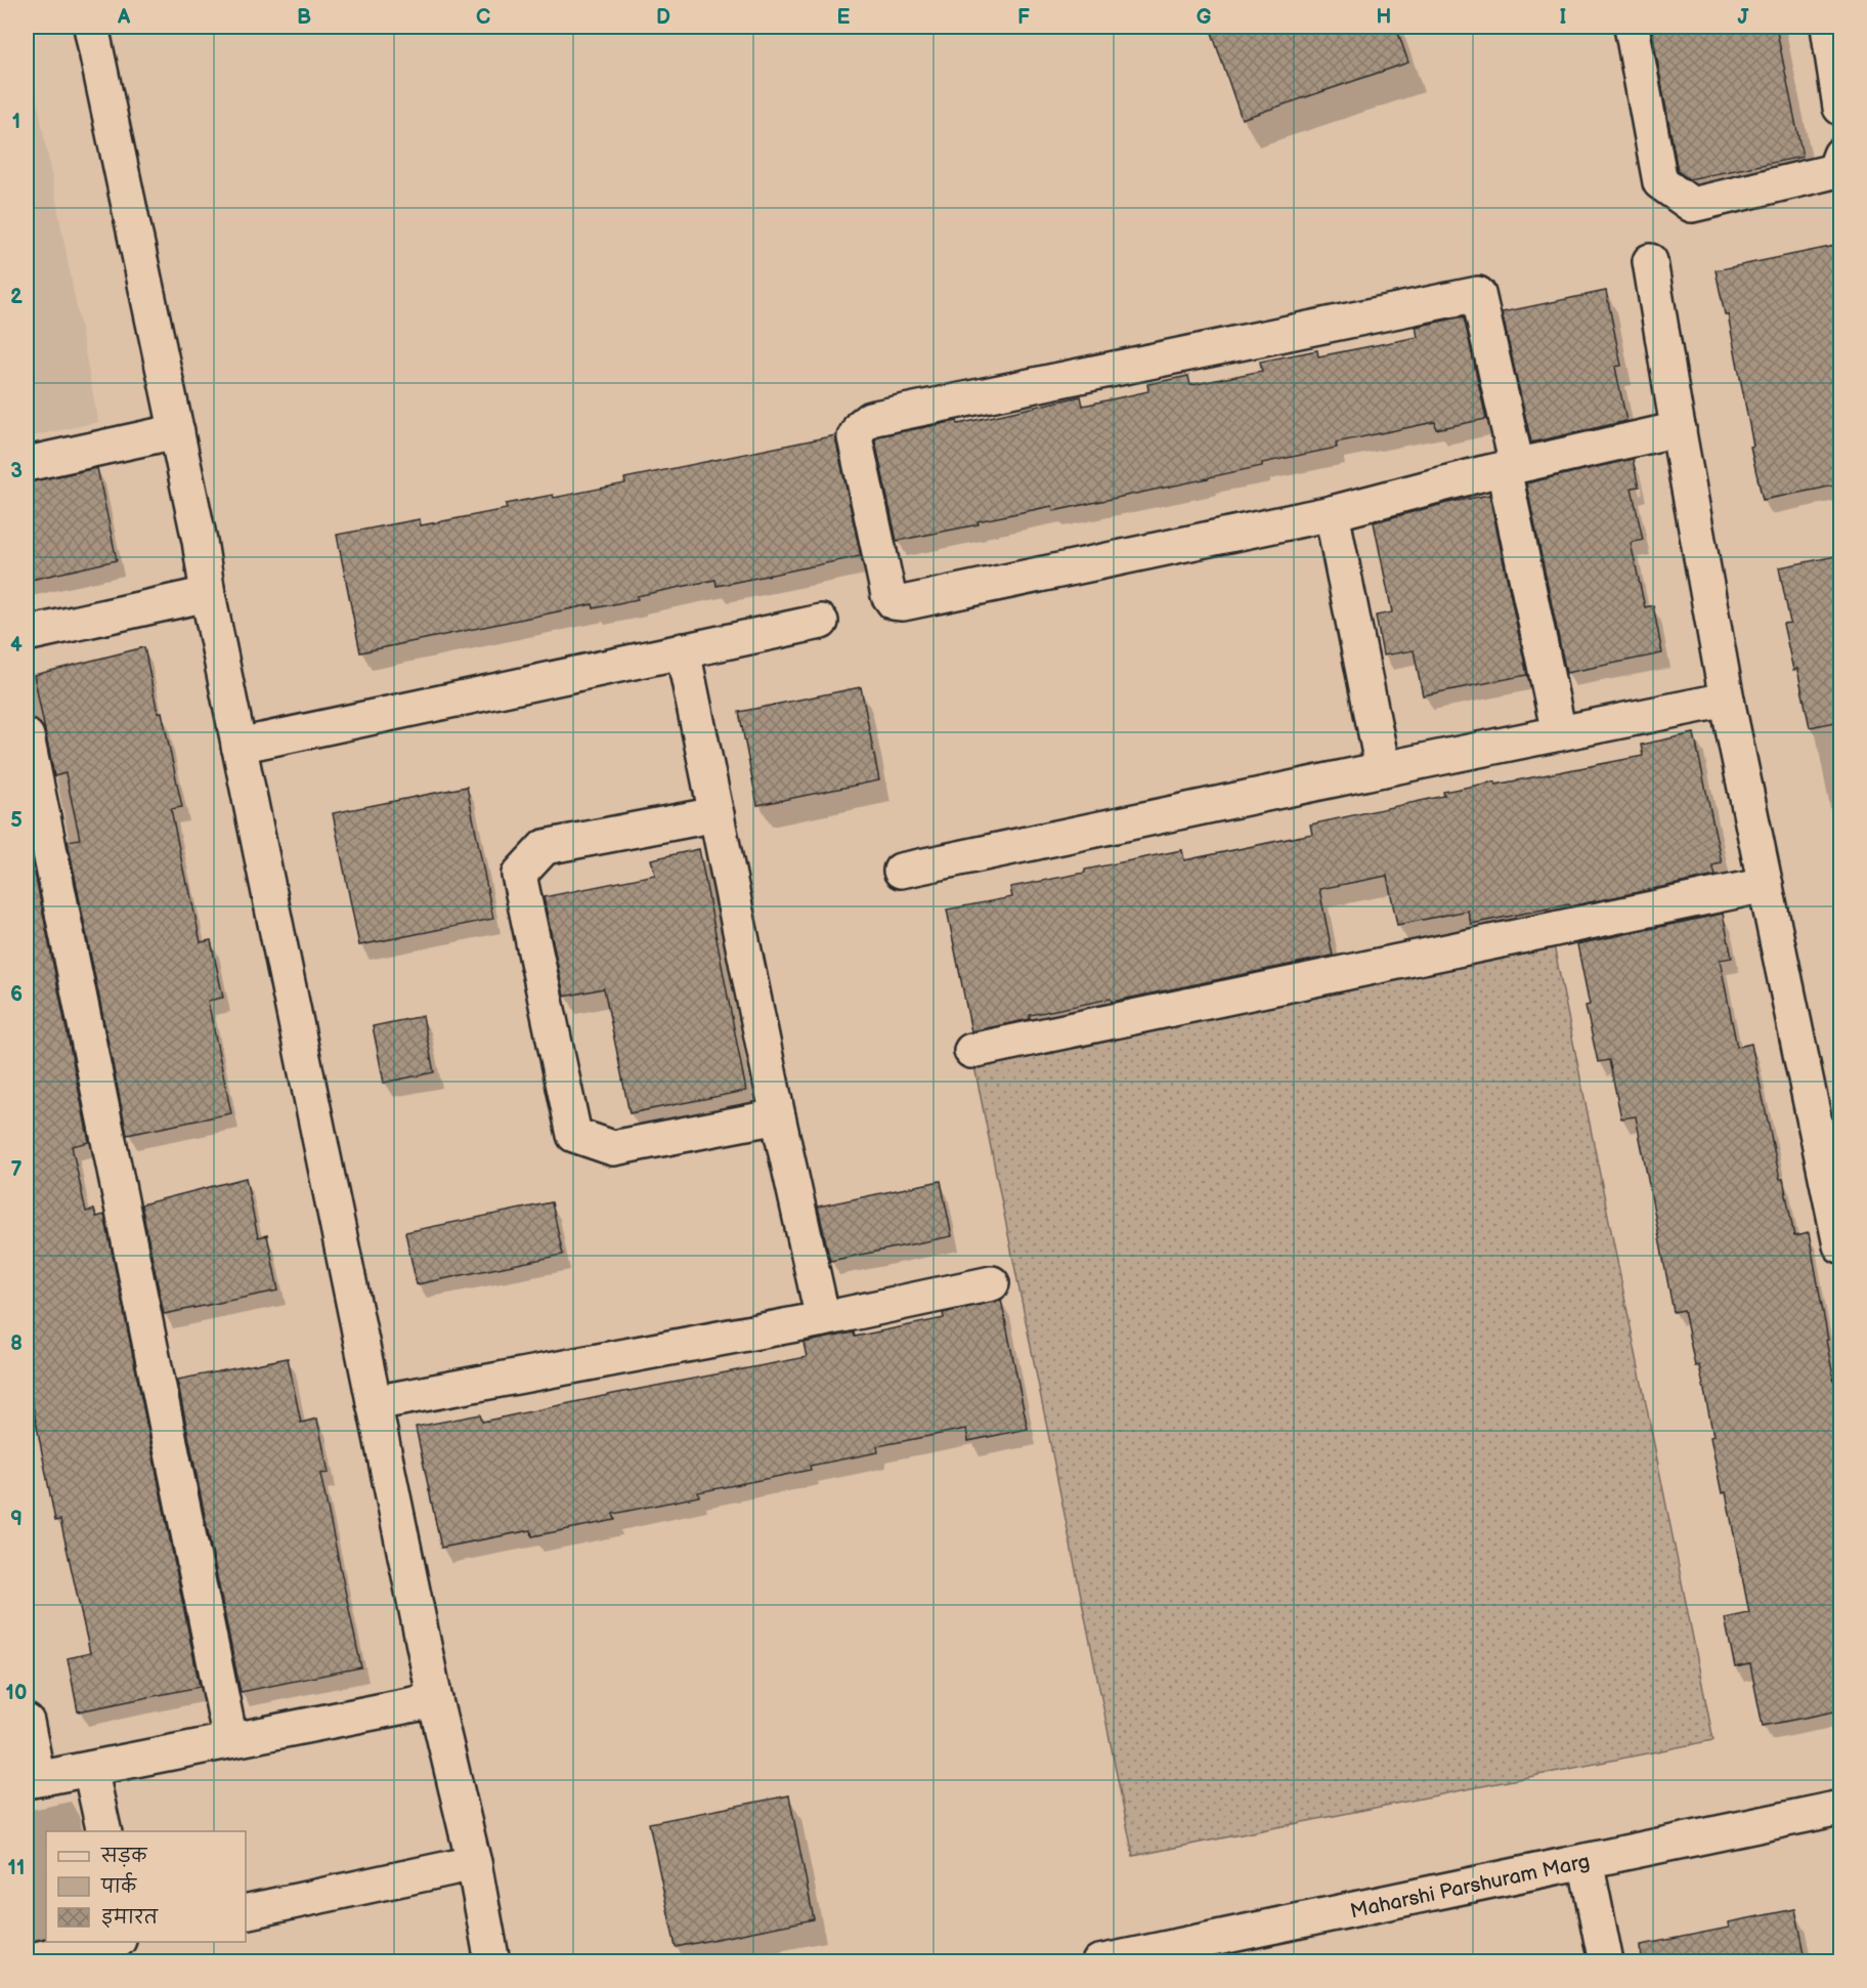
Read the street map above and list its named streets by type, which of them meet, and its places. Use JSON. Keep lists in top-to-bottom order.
{
  "streets": {
    "street": ["Maharshi Parshuram Marg"]
  },
  "legend": ["सड़क", "पार्क", "इमारत"],
  "grid": {
    "columns": [
      "A",
      "B",
      "C",
      "D",
      "E",
      "F",
      "G",
      "H",
      "I",
      "J"
    ],
    "rows": [
      "1",
      "2",
      "3",
      "4",
      "5",
      "6",
      "7",
      "8",
      "9",
      "10",
      "11"
    ]
  }
}
